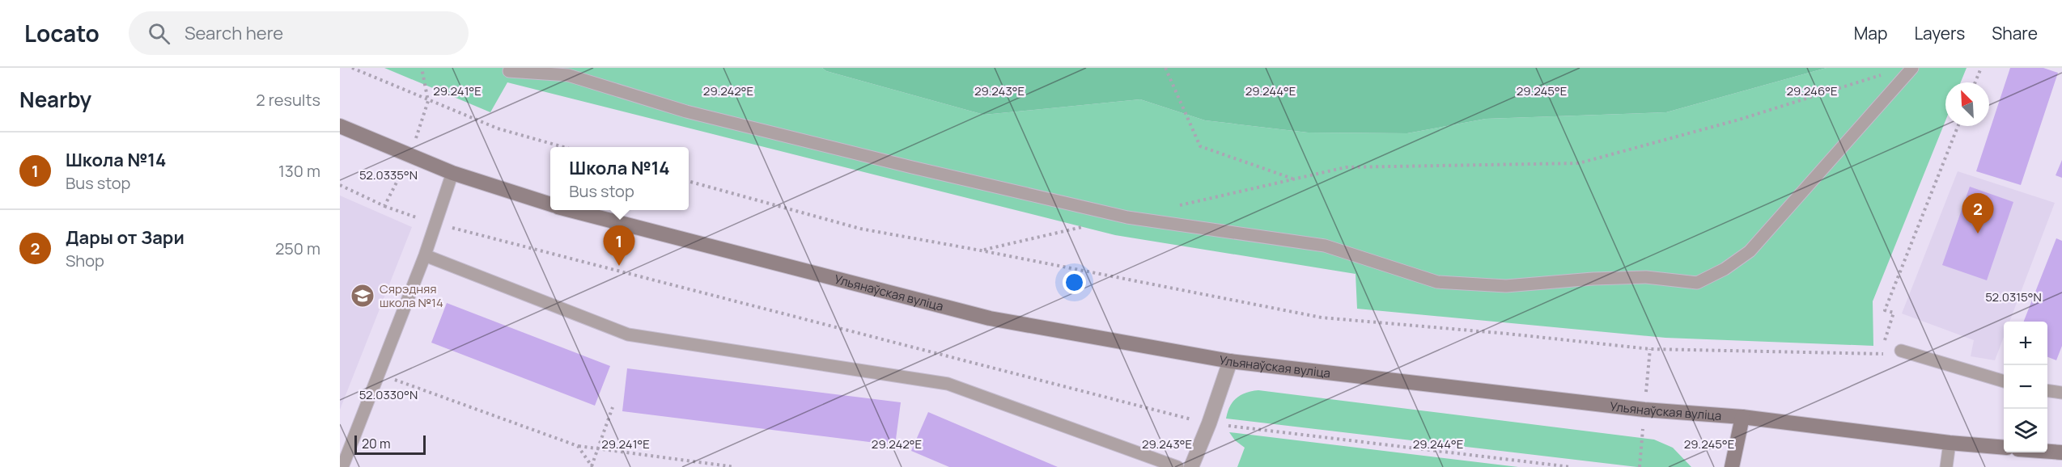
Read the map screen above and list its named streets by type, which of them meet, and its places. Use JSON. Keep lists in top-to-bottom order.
{
  "streets": {
    "main road": ["Ульянаўская вуліца"]
  },
  "places": {
    "school or university": ["Сярэдняя школа №14"]
  },
  "scale_bar": "20 m",
  "north": "top left",
  "page": {
    "header": "Locato",
    "search": "Search here",
    "nav": ["Map", "Layers", "Share"],
    "heading": ["Nearby", "2 results"],
    "list": [
      {
        "mark": "1",
        "name": "Школа №14",
        "note": "Bus stop",
        "value": "130 m"
      },
      {
        "mark": "2",
        "name": "Дары от Зари",
        "note": "Shop",
        "value": "250 m"
      }
    ],
    "popup": ["Школа №14", "Bus stop"],
    "pins": ["2", "1"],
    "map_buttons": ["+", "−"],
    "scale": "20 m"
  },
  "coordinates": [
    "29.241°E",
    "29.242°E",
    "29.243°E",
    "29.244°E",
    "29.245°E",
    "29.246°E",
    "52.0335°N",
    "52.0315°N",
    "52.0330°N"
  ]
}
